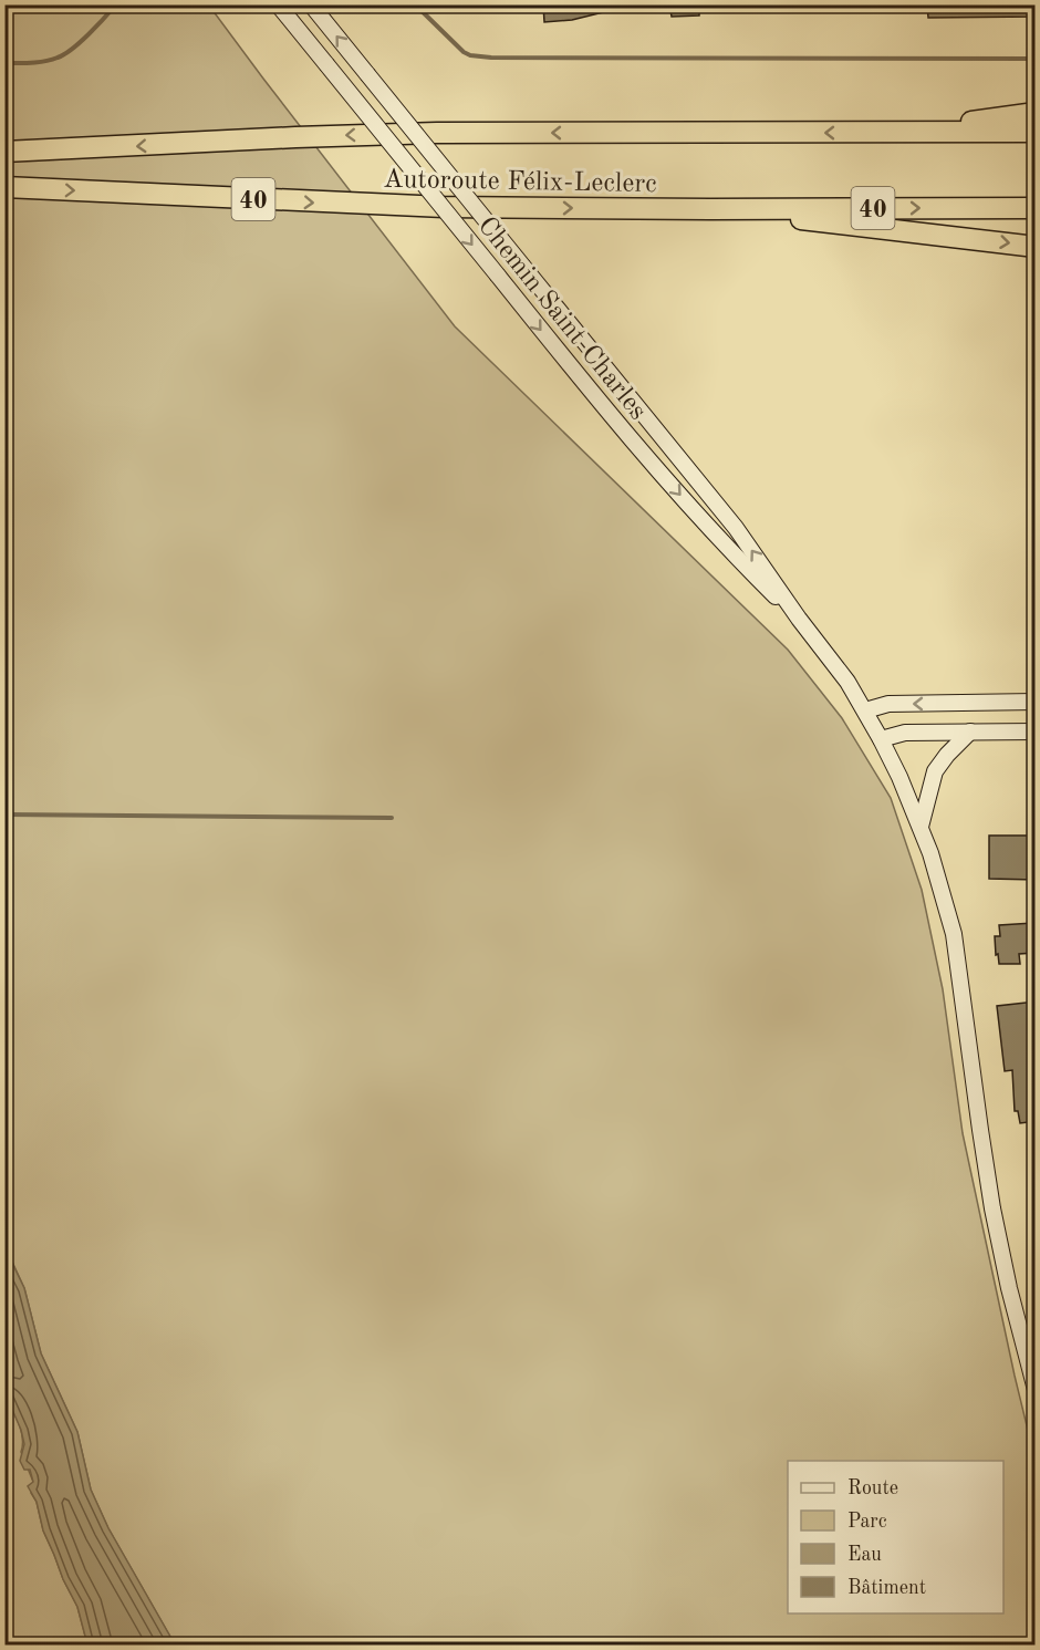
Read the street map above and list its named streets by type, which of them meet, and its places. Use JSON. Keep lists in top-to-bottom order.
{
  "streets": {
    "highway": ["Autoroute Félix-Leclerc", "40"],
    "main road": ["Chemin Saint-Charles"]
  },
  "legend": [
    "Route",
    "Parc",
    "Eau",
    "Bâtiment"
  ]
}
